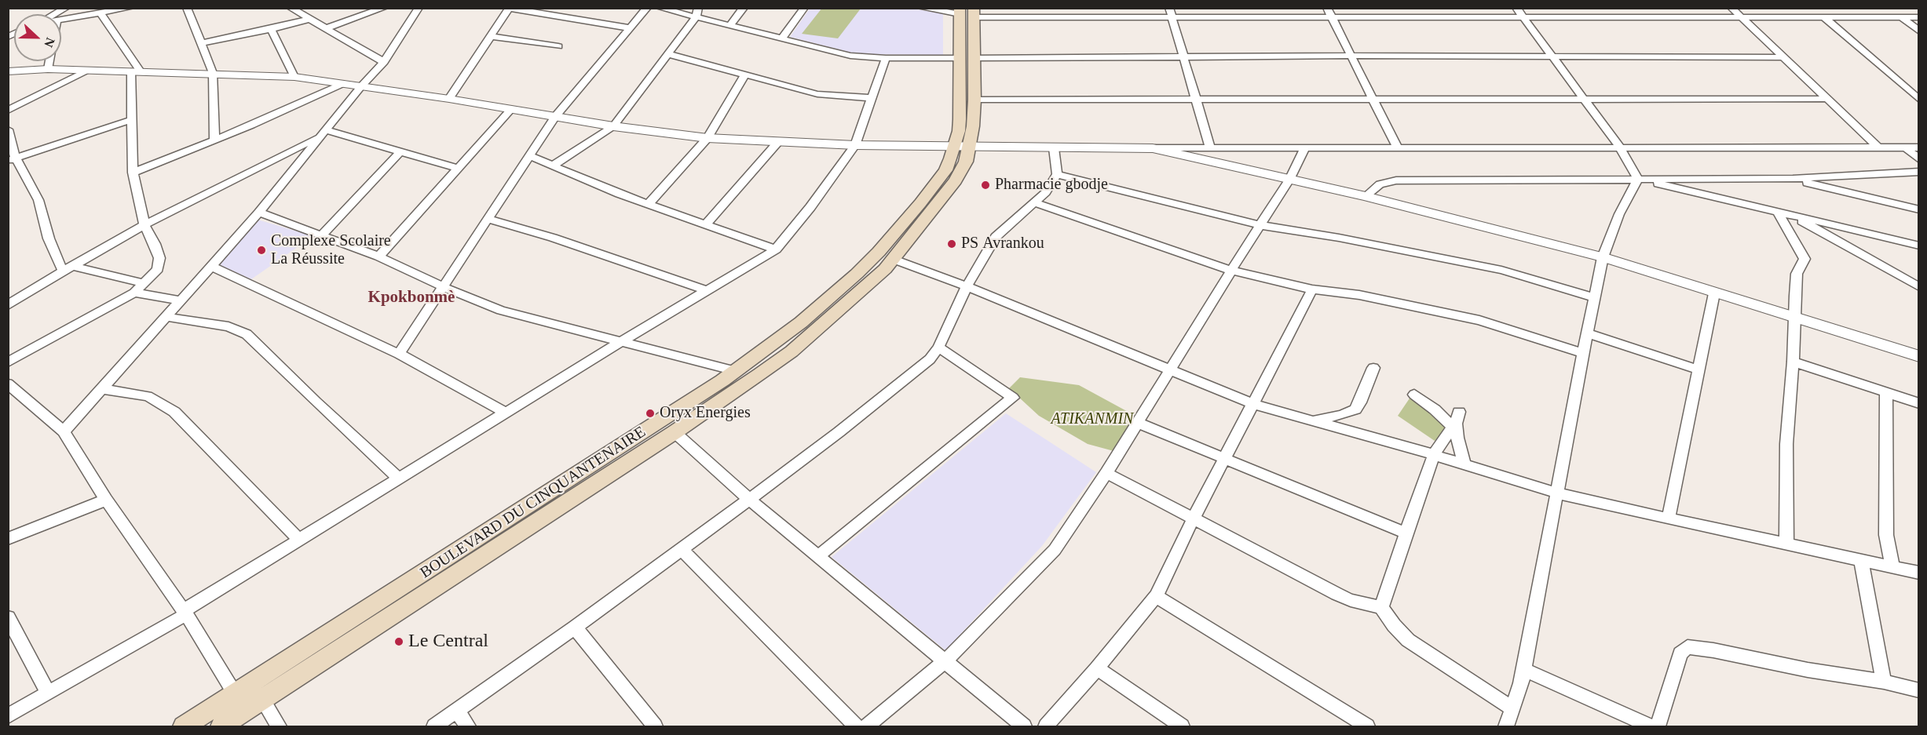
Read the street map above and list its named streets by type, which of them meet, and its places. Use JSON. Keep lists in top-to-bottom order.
{
  "streets": {
    "main road": ["BOULEVARD DU CINQUANTENAIRE"]
  },
  "districts": ["Kpokbonmè"],
  "parks": ["ATIKANMIN"],
  "places": [
    "Pharmacie gbodje",
    "PS Avrankou",
    "Complexe Scolaire La Réussite",
    "Oryx Energies",
    "Le Central"
  ],
  "north": "right"
}
